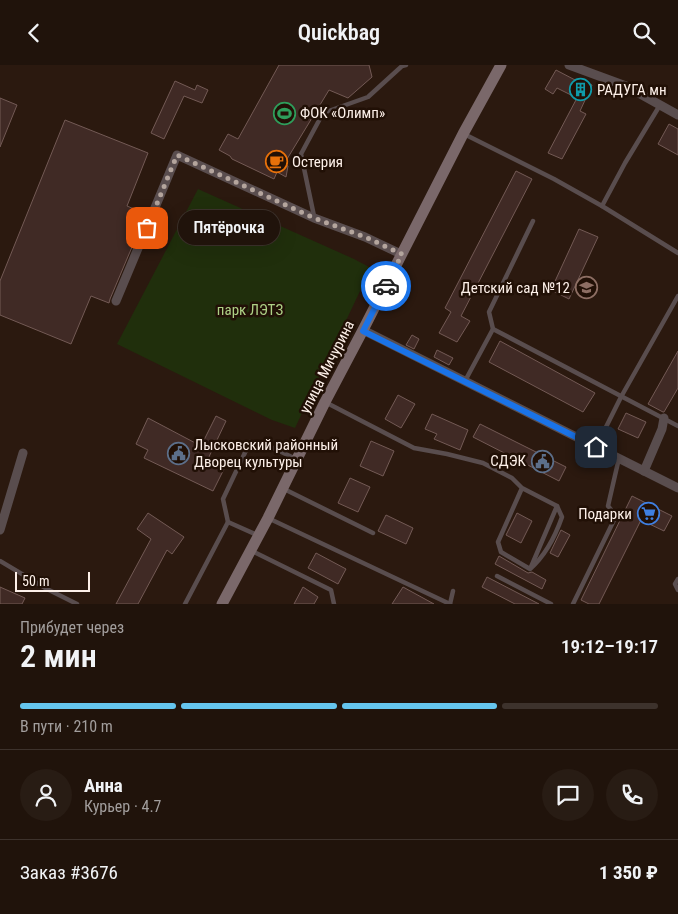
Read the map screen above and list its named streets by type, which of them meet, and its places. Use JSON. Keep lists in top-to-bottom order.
{
  "streets": {
    "main road": ["улица Мичурина"]
  },
  "parks": ["парк ЛЭТЗ"],
  "places": {
    "building": ["РАДУГА мн"],
    "sports": ["ФОК «Олимп»"],
    "cafe": ["Остерия"],
    "other": ["Пятёрочка"],
    "school or university": ["Детский сад №12"],
    "public building": ["Лысковский районный Дворец культуры", "СДЭК"],
    "supermarket": ["Подарки"]
  },
  "scale_bar": "50 m",
  "page": {
    "header": "Quickbag",
    "bubble": "Пятёрочка",
    "scale": "50 m",
    "heading": ["2 мин", "Прибудет через", "19:12–19:17"],
    "panel": [
      "Анна",
      "Курьер · 4.7",
      "Заказ #3676",
      "1 350 ₽"
    ],
    "bar": "В пути · 210 m"
  }
}
